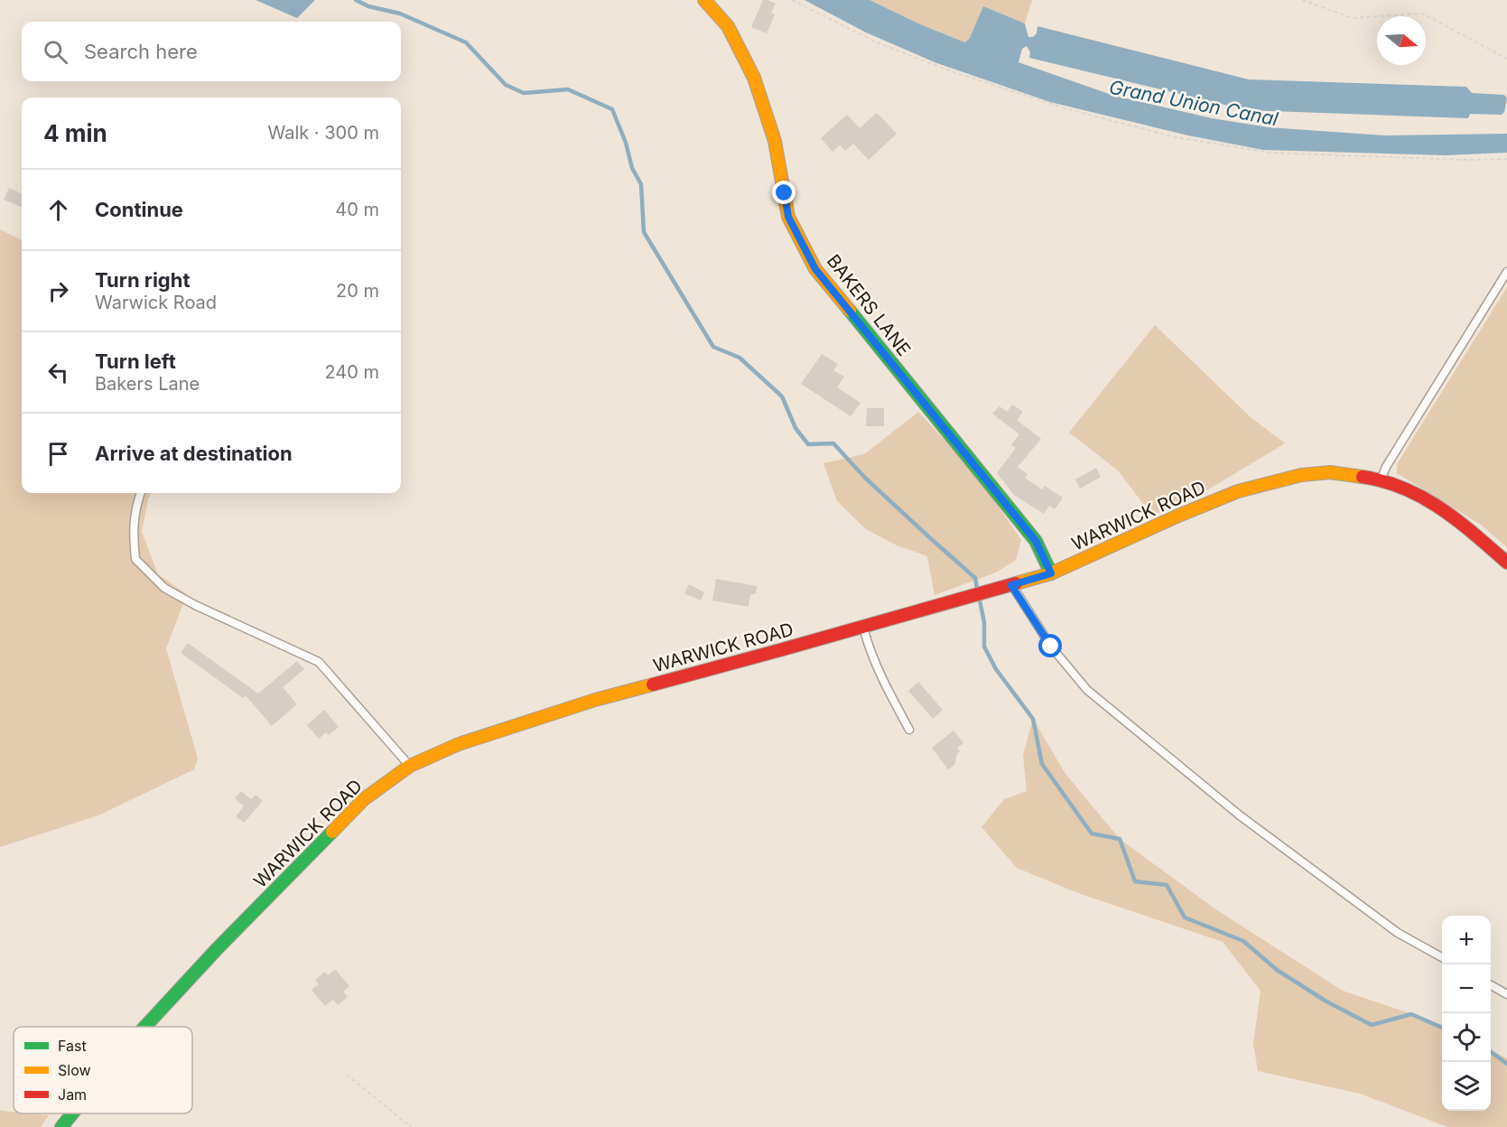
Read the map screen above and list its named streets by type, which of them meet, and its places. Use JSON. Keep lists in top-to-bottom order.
{
  "streets": {
    "main road": ["BAKERS LANE", "WARWICK ROAD"]
  },
  "crossings": [
    ["BAKERS LANE", "WARWICK ROAD"]
  ],
  "water": ["Grand Union Canal"],
  "legend": ["Fast", "Slow", "Jam"],
  "north": "right",
  "page": {
    "search": "Search here",
    "heading": ["4 min", "Walk · 300 m"],
    "list": [
      ["Continue", "40 m"],
      ["Turn right", "Warwick Road", "20 m"],
      ["Turn left", "Bakers Lane", "240 m"],
      "Arrive at destination"
    ],
    "map_buttons": ["+", "−"]
  }
}
